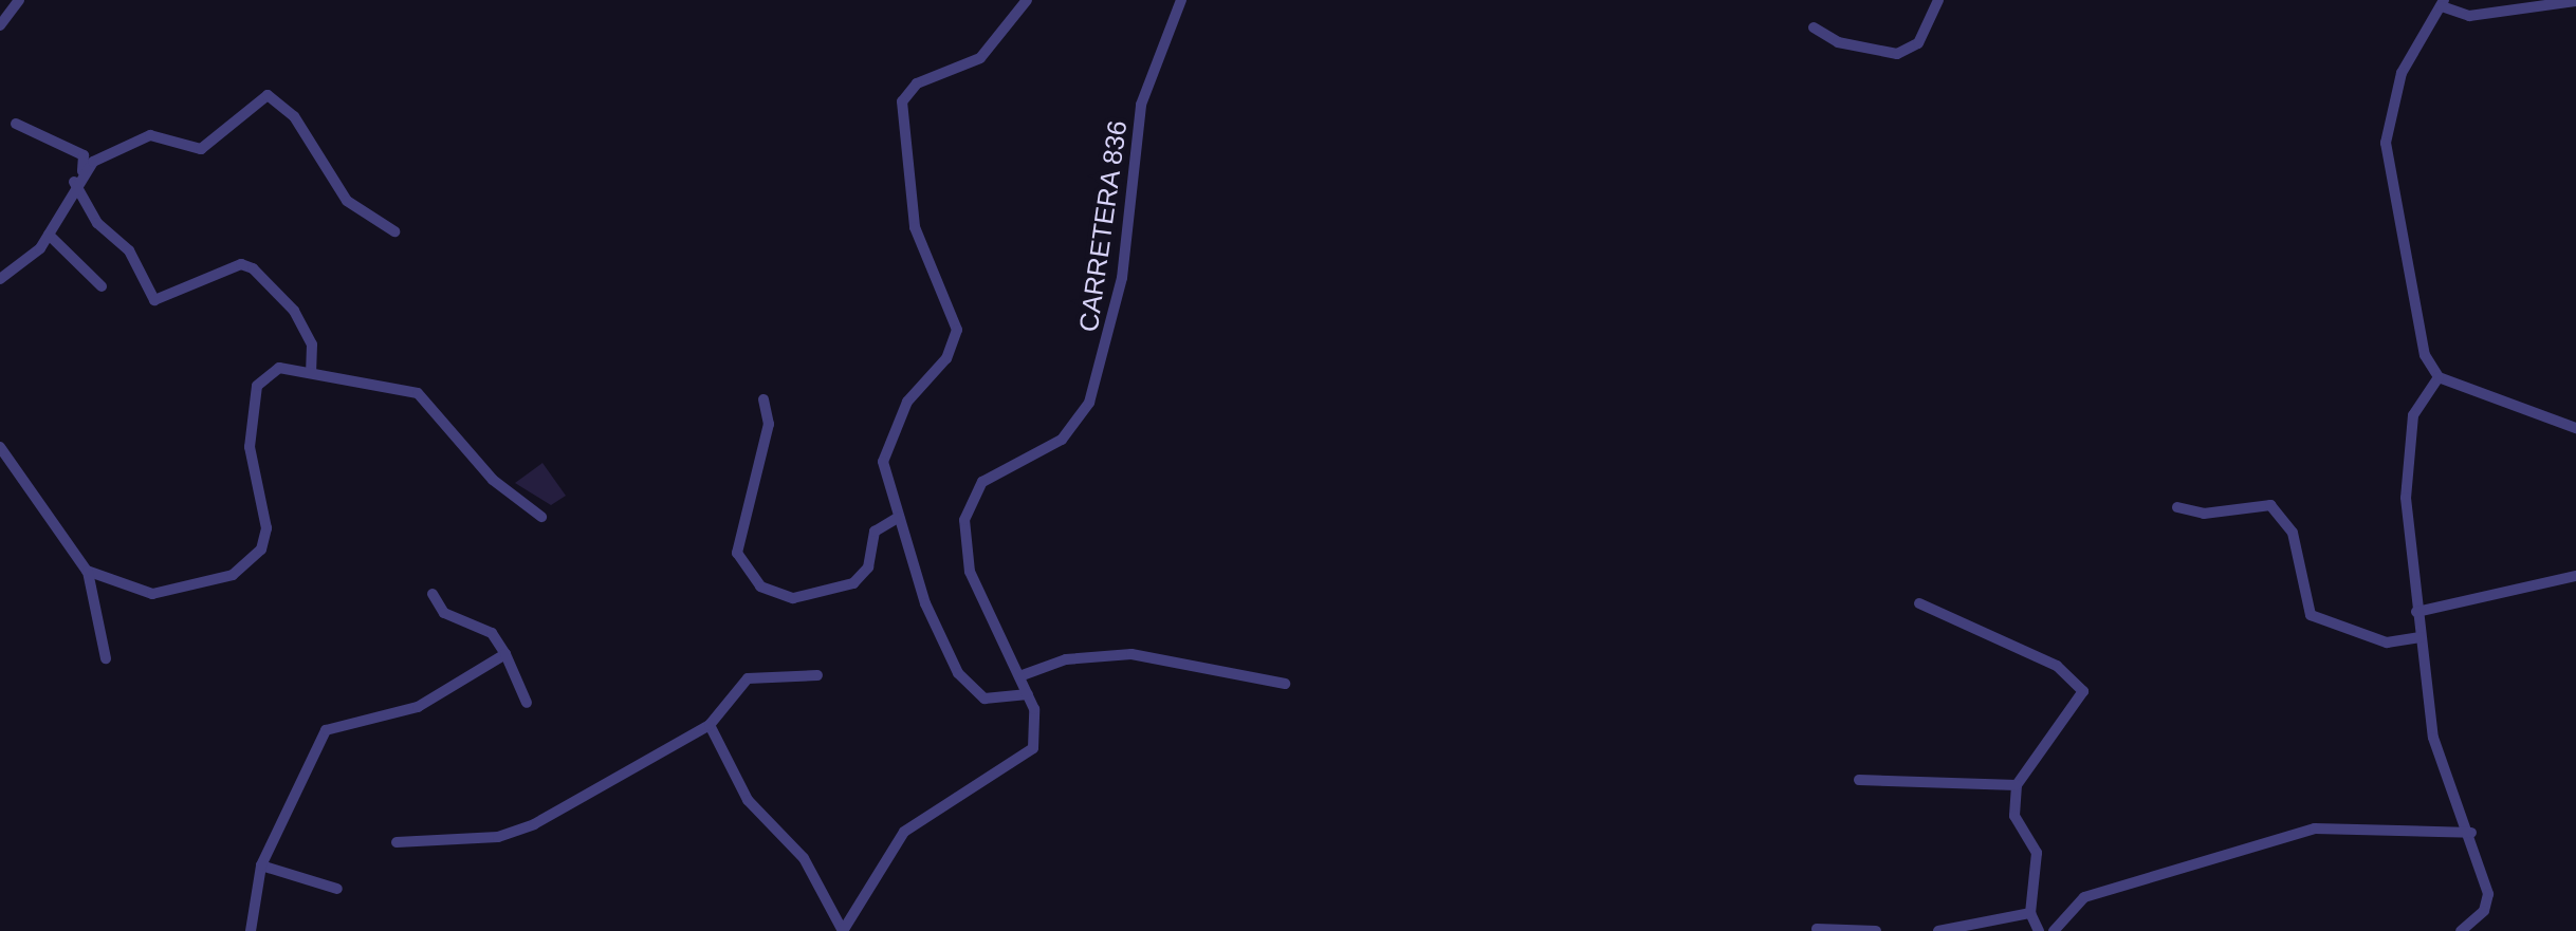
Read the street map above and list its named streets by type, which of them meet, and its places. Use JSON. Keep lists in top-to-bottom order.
{
  "streets": {
    "street": ["CARRETERA 836"]
  }
}
